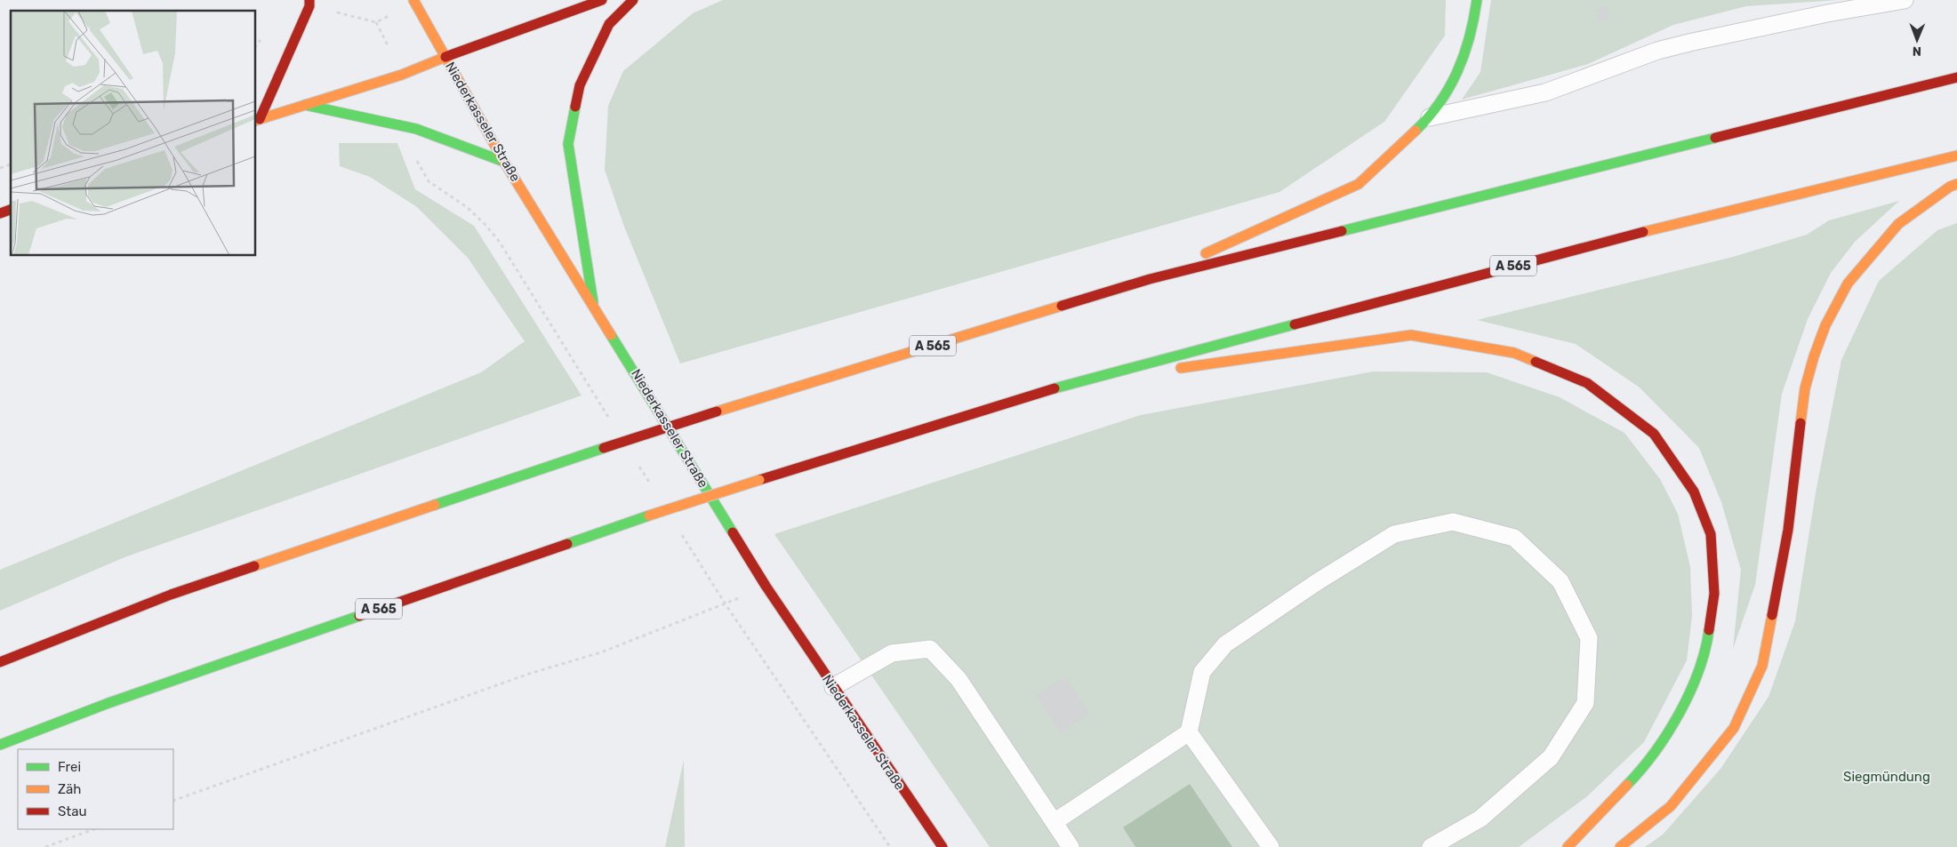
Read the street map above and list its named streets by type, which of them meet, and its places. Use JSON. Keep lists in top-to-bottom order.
{
  "streets": {
    "main road": ["Niederkasseler Straße", "A 565"]
  },
  "parks": ["Siegmündung"],
  "legend": ["Frei", "Zäh", "Stau"],
  "north": "bottom"
}
